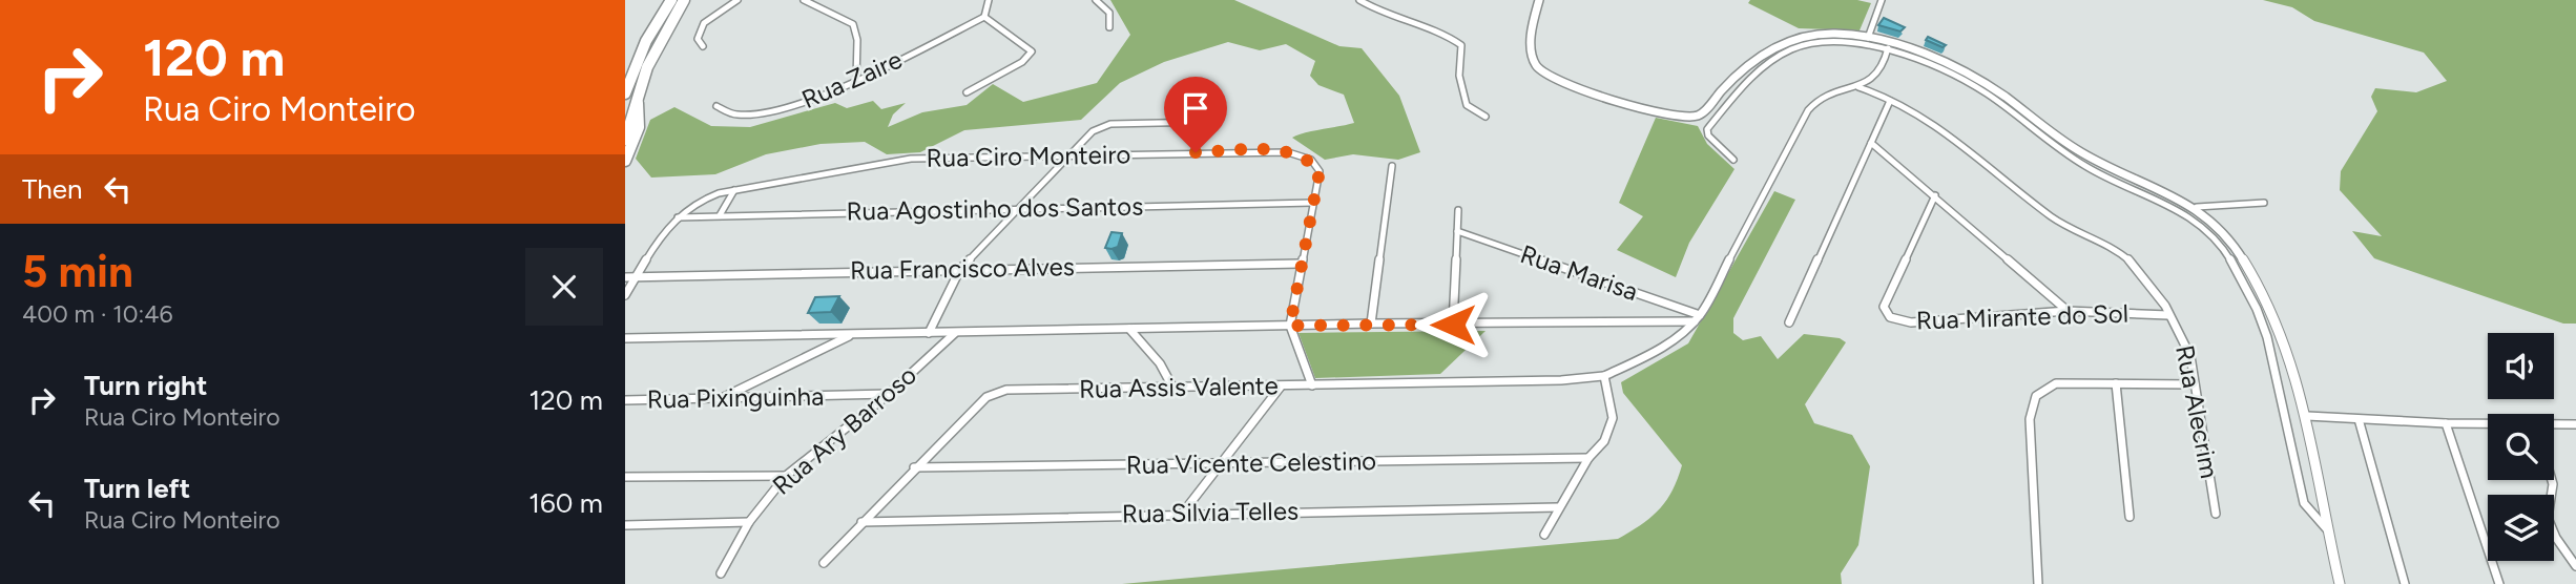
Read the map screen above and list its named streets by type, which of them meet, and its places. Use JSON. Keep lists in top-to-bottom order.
{
  "streets": {
    "street": [
      "Rua Zaire",
      "Rua Ciro Monteiro",
      "Rua Agostinho dos Santos",
      "Rua Francisco Alves",
      "Rua Marisa",
      "Rua Mirante do Sol",
      "Rua Assis Valente",
      "Rua Pixinguinha",
      "Rua Alecrim",
      "Rua Ary Barroso",
      "Rua Vicente Celestino",
      "Rua Silvia Telles"
    ]
  },
  "crossings": [
    ["Rua Ciro Monteiro", "Rua Agostinho dos Santos"],
    ["Rua Ciro Monteiro", "Rua Francisco Alves"],
    ["Rua Marisa", "Rua Assis Valente"],
    ["Rua Mirante do Sol", "Rua Alecrim"],
    ["Rua Assis Valente", "Rua Alecrim"],
    ["Rua Assis Valente", "Rua Vicente Celestino"],
    ["Rua Assis Valente", "Rua Silvia Telles"],
    ["Rua Pixinguinha", "Rua Ary Barroso"]
  ],
  "page": {
    "turn": ["120 m", "Rua Ciro Monteiro"],
    "then": "Then",
    "heading": ["5 min", "400 m · 10:46"],
    "list": [
      {
        "name": "Turn right",
        "note": "Rua Ciro Monteiro",
        "value": "120 m"
      },
      {
        "name": "Turn left",
        "note": "Rua Ciro Monteiro",
        "value": "160 m"
      }
    ]
  }
}
